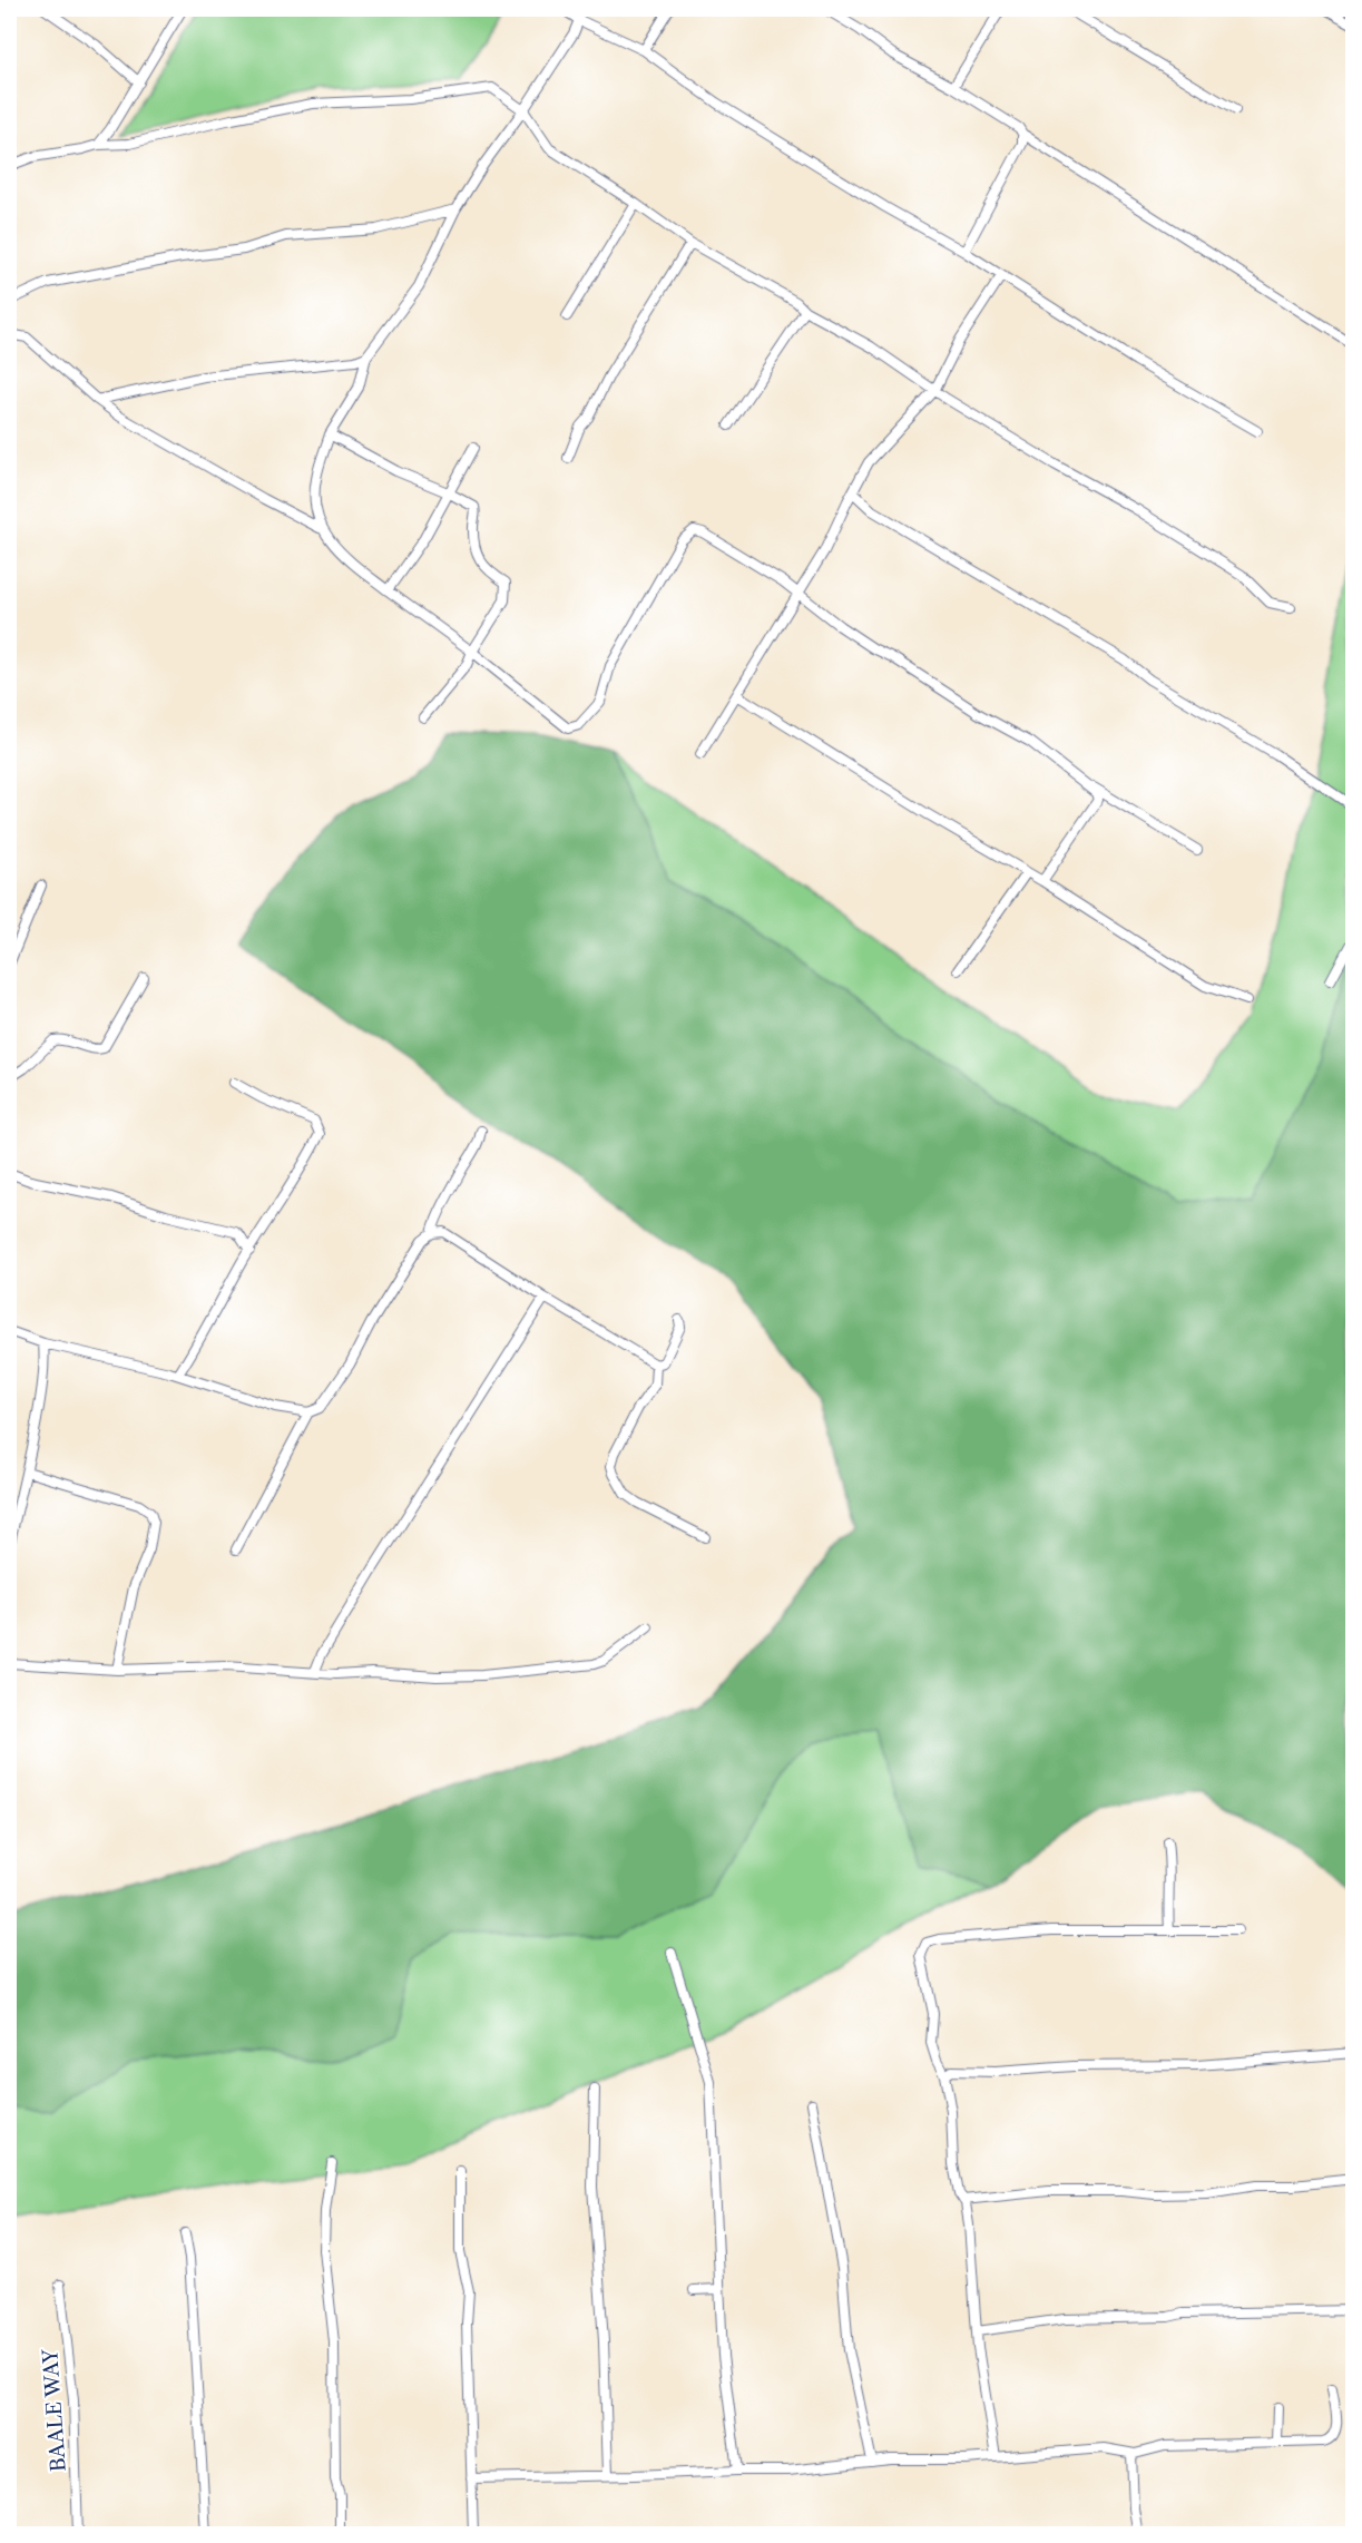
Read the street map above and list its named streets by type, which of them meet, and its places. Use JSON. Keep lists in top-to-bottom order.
{
  "streets": {
    "street": ["BAALE WAY"]
  }
}
